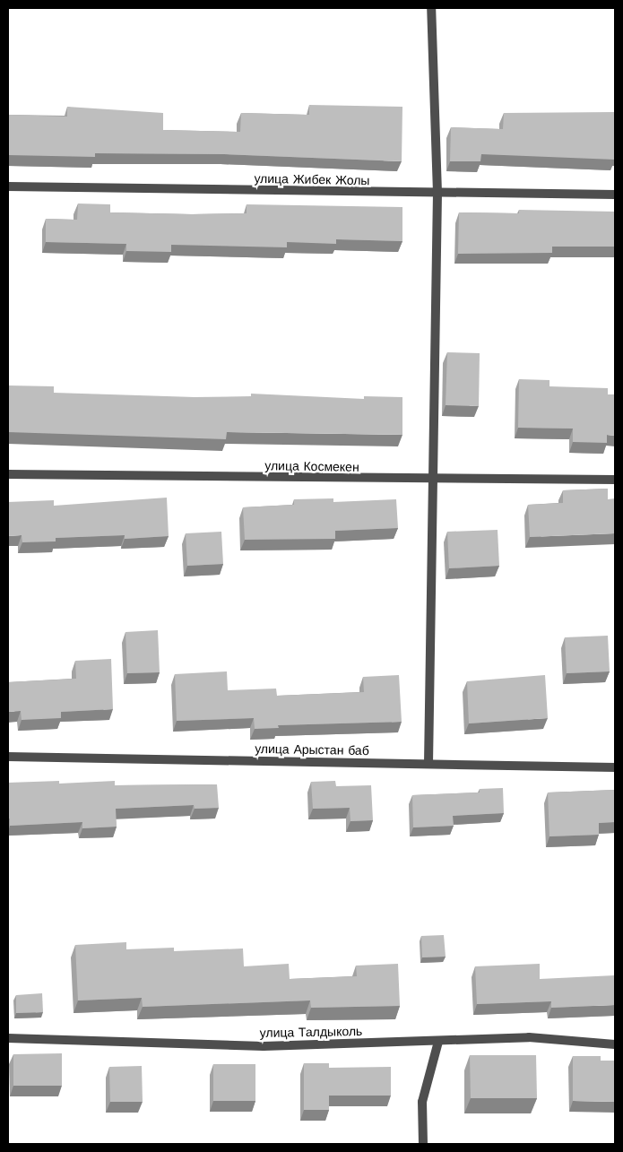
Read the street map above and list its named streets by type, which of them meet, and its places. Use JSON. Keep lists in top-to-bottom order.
{
  "streets": {
    "street": [
      "улица Жибек Жолы",
      "улица Космекен",
      "улица Арыстан баб",
      "улица Талдыколь"
    ]
  }
}
